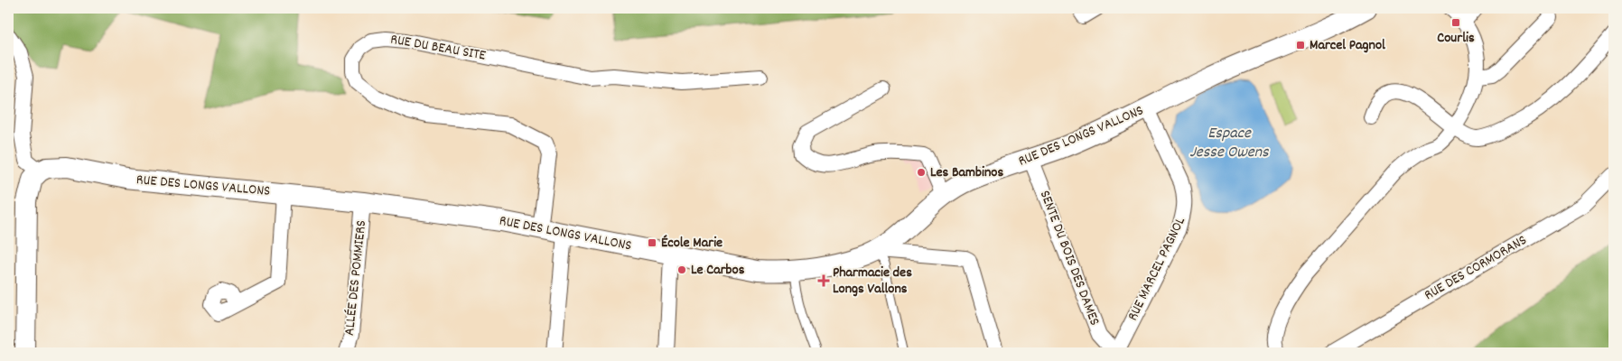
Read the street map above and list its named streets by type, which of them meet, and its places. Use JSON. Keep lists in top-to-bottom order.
{
  "streets": {
    "street": [
      "RUE DU BEAU SITE",
      "RUE DES LONGS VALLONS",
      "SENTE DU BOIS DES DAMES",
      "RUE DES CORMORANS",
      "RUE MARCEL PAGNOL",
      "ALLÉE DES POMMIERS"
    ]
  },
  "crossings": [
    ["RUE DU BEAU SITE", "RUE DES LONGS VALLONS"],
    ["RUE DES LONGS VALLONS", "SENTE DU BOIS DES DAMES"],
    ["RUE DES LONGS VALLONS", "RUE MARCEL PAGNOL"],
    ["RUE DES LONGS VALLONS", "ALLÉE DES POMMIERS"],
    ["SENTE DU BOIS DES DAMES", "RUE MARCEL PAGNOL"]
  ],
  "water": ["Espace Jesse Owens"],
  "places": {
    "transit": ["Courlis", "Marcel Pagnol", "École Marie"],
    "other": ["Les Bambinos", "Le Carbos"],
    "health": ["Pharmacie des Longs Vallons"]
  }
}
